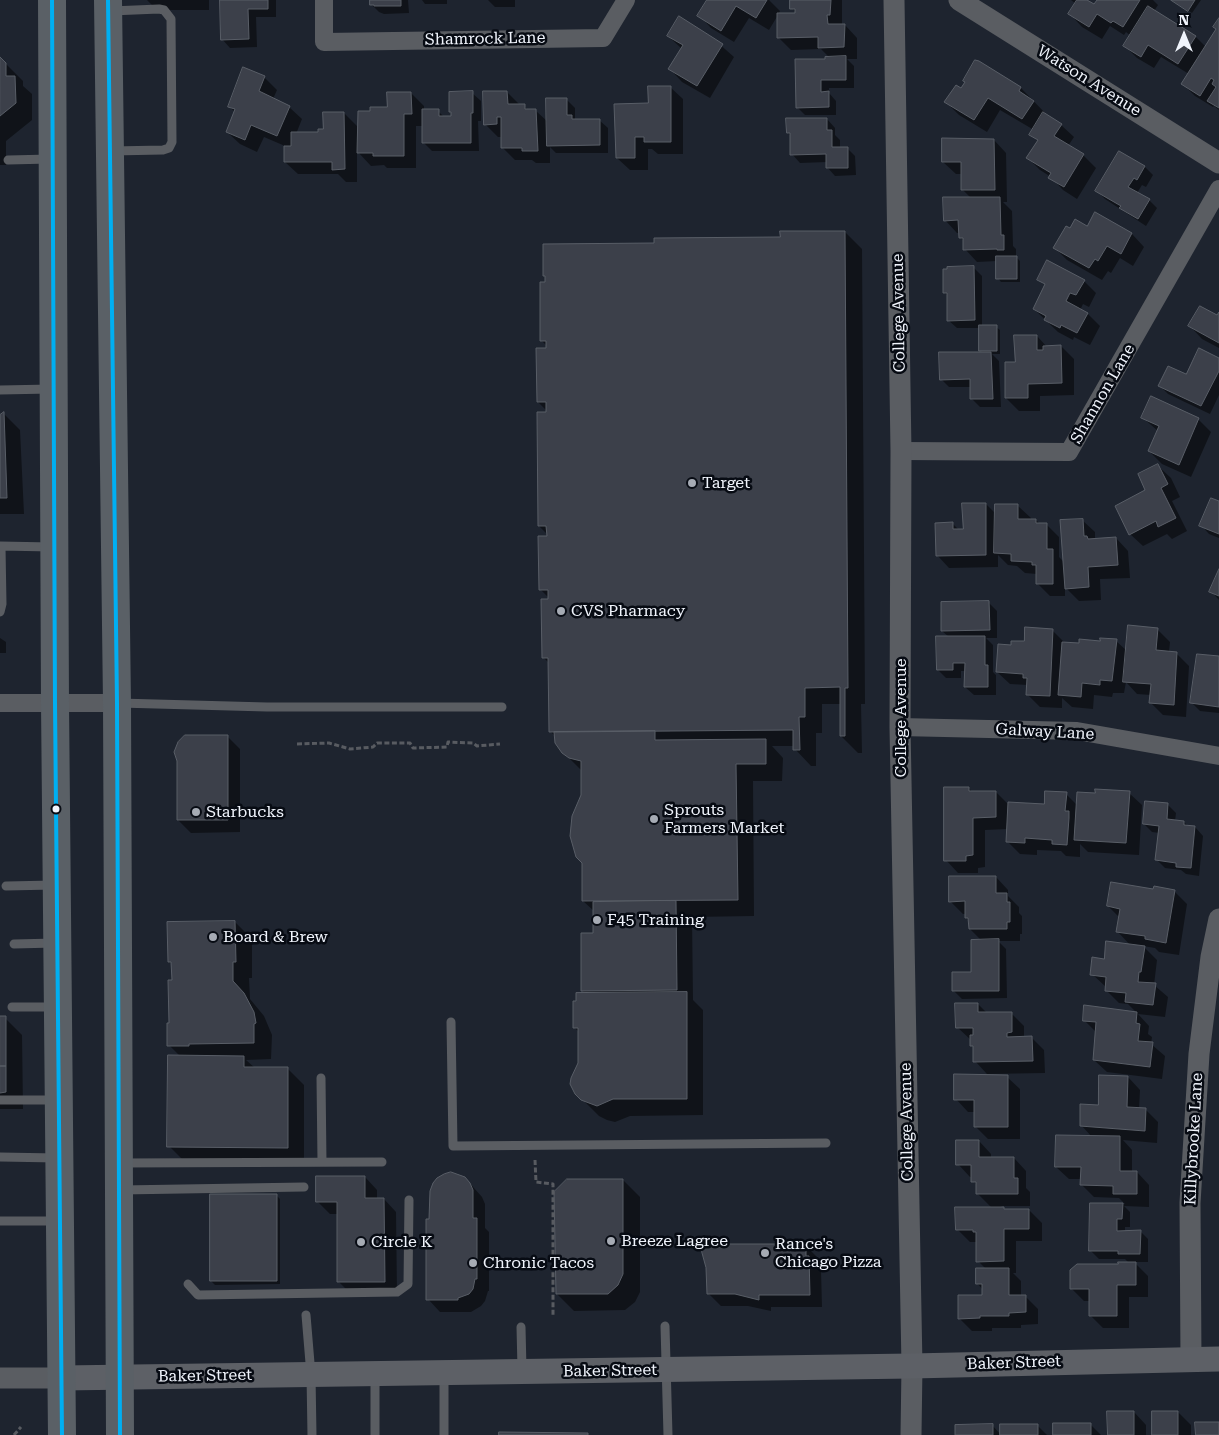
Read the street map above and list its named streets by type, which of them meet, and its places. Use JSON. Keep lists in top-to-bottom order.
{
  "streets": {
    "main road": ["Baker Street"],
    "street": [
      "Shamrock Lane",
      "Watson Avenue",
      "College Avenue",
      "Shannon Lane",
      "Galway Lane",
      "Killybrooke Lane"
    ]
  },
  "crossings": [
    ["College Avenue", "Shannon Lane"],
    ["College Avenue", "Galway Lane"],
    ["College Avenue", "Baker Street"],
    ["Killybrooke Lane", "Baker Street"]
  ],
  "places": [
    "Target",
    "CVS Pharmacy",
    "Starbucks",
    "Sprouts Farmers Market",
    "F45 Training",
    "Board & Brew",
    "Breeze Lagree",
    "Circle K",
    "Rance's Chicago Pizza",
    "Chronic Tacos"
  ],
  "north": "top"
}
